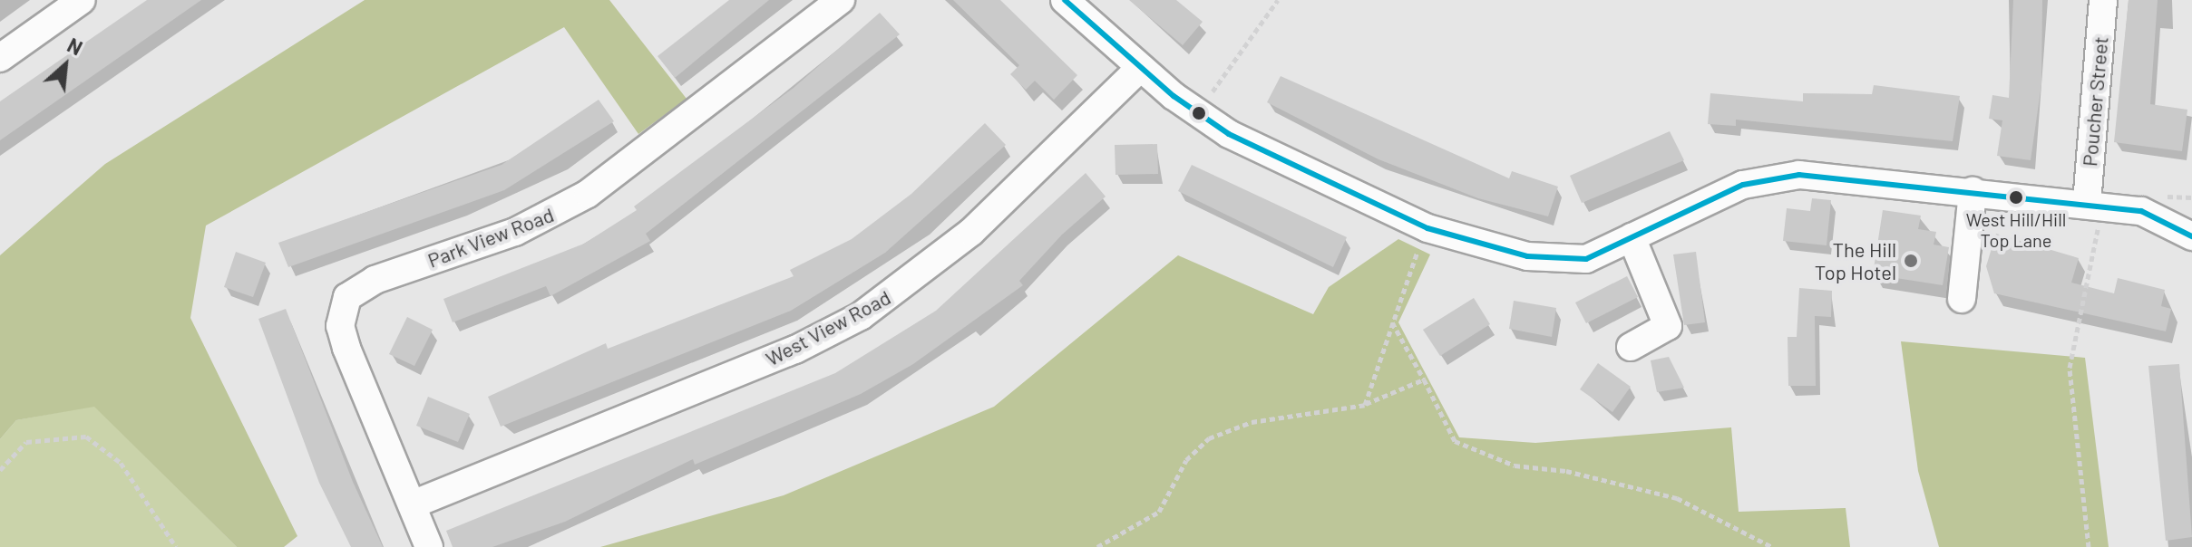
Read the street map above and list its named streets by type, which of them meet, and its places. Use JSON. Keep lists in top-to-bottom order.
{
  "streets": {
    "street": ["Poucher Street", "Park View Road", "West View Road"]
  },
  "crossings": [
    ["Park View Road", "West View Road"]
  ],
  "places": ["West Hill/Hill Top Lane", "The Hill Top Hotel"],
  "north": "top right"
}
